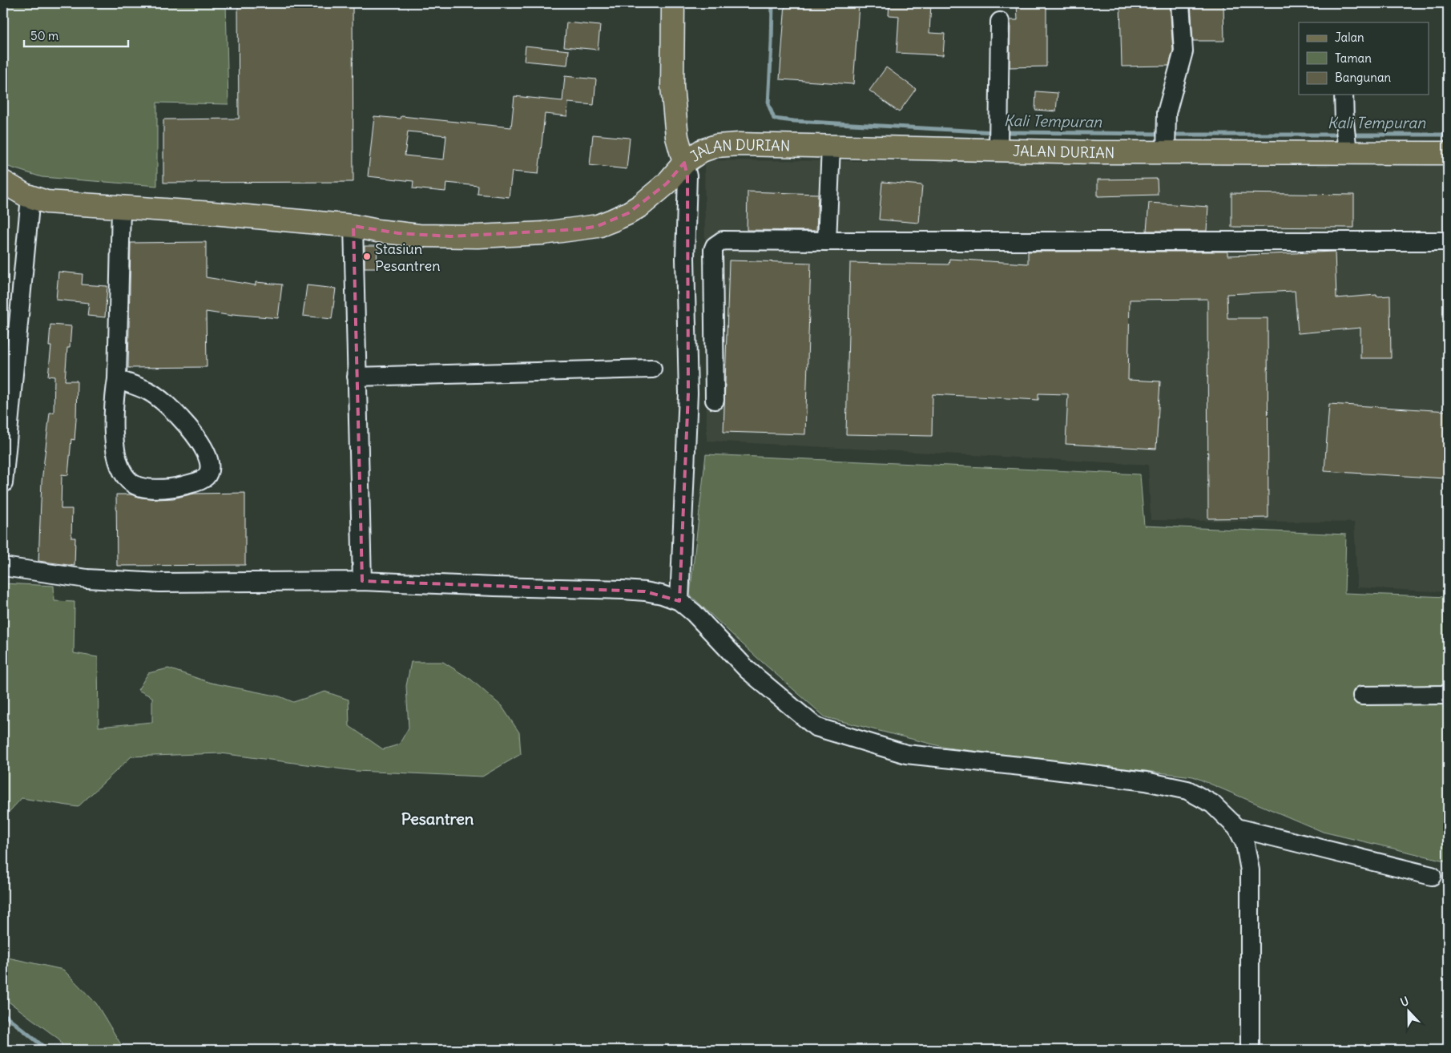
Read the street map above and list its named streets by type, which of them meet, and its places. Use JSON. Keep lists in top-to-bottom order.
{
  "streets": {
    "main road": ["JALAN DURIAN"]
  },
  "districts": ["Pesantren"],
  "water": ["Kali Tempuran"],
  "places": ["Stasiun Pesantren"],
  "legend": ["Jalan", "Taman", "Bangunan"],
  "scale_bar": "50 m",
  "north": "top"
}
